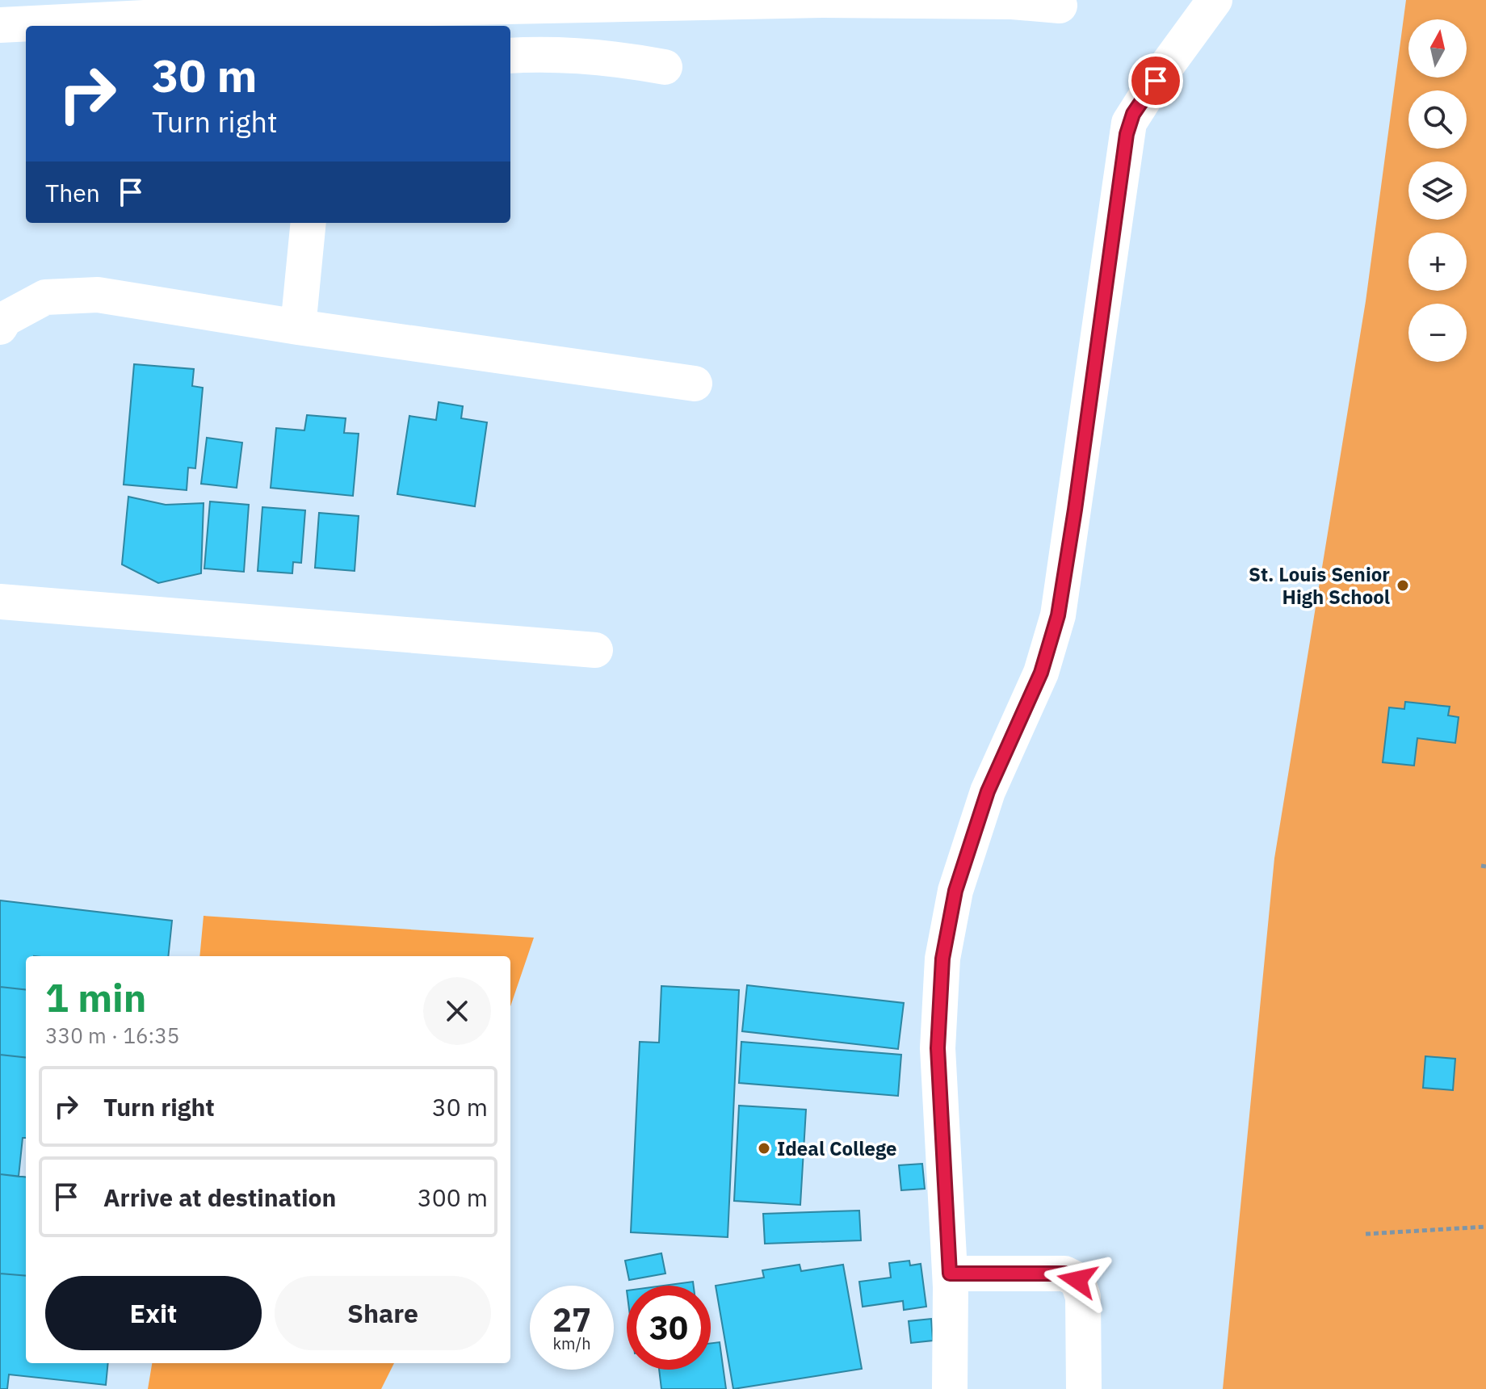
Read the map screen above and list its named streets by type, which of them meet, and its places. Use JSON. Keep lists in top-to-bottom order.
{
  "places": ["St. Louis Senior High School", "Ideal College"],
  "north": "top",
  "page": {
    "map_buttons": ["+", "−"],
    "turn": ["30 m", "Turn right"],
    "then": "Then",
    "heading": ["1 min", "330 m · 16:35"],
    "list": [
      {
        "name": "Turn right",
        "value": "30 m"
      },
      {
        "name": "Arrive at destination",
        "value": "300 m"
      }
    ],
    "buttons": ["Exit", "Share"],
    "speed": "27 km/h",
    "limit": "30"
  }
}
